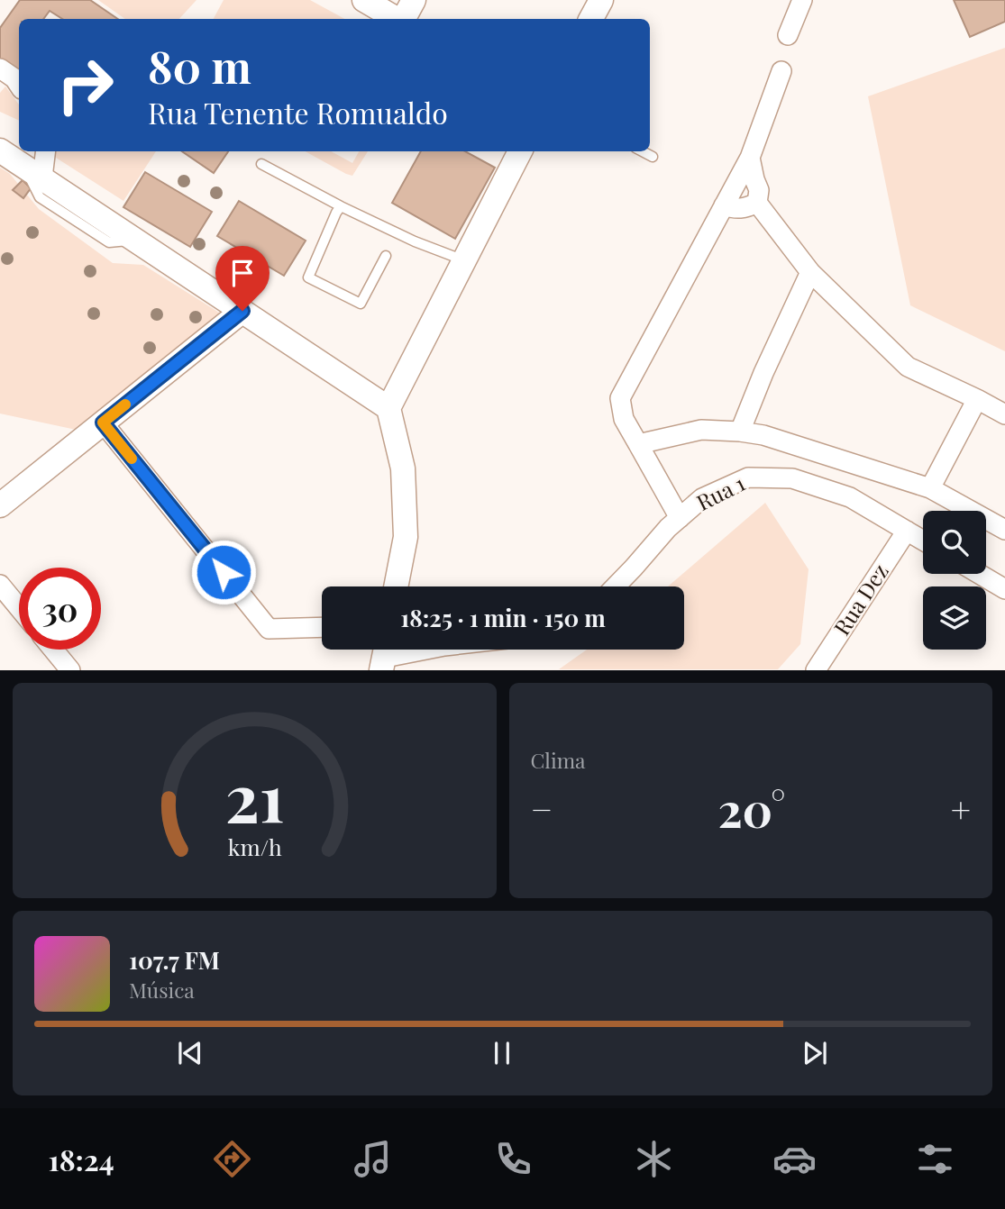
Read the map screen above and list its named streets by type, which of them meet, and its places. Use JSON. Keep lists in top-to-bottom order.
{
  "streets": {
    "street": ["Rua 1", "Rua Dez"]
  },
  "crossings": [
    ["Rua 1", "Rua Dez"]
  ],
  "page": {
    "turn": ["80 m", "Rua Tenente Romualdo"],
    "limit": "30",
    "trip": "18:25 · 1 min · 150 m",
    "tile": "Clima",
    "heat": ["−", "20°", "+"],
    "song": ["107.7 FM", "Música"],
    "tabs": "18:24",
    "gauge": ["21", "km/h"]
  }
}
